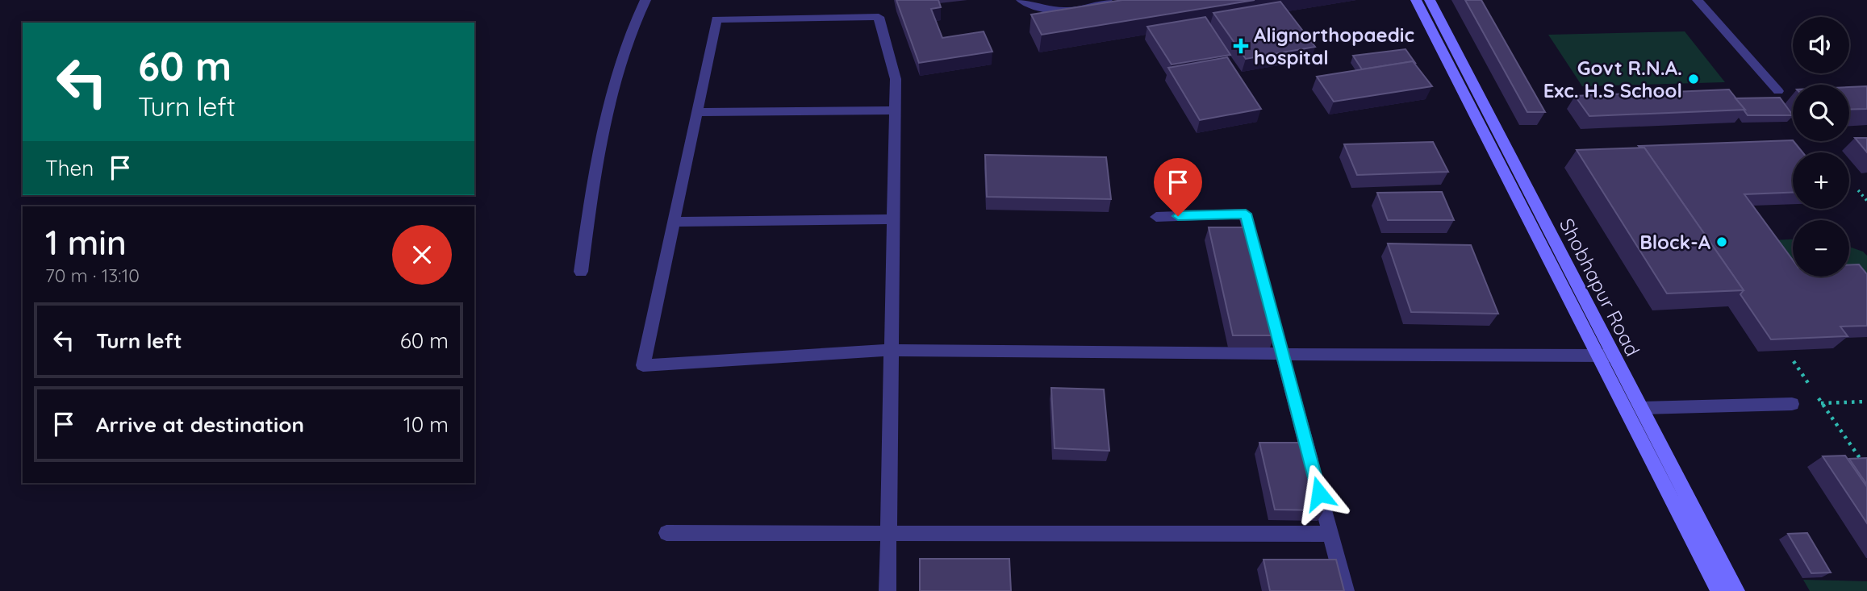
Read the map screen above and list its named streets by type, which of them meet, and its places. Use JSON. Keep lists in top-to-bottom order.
{
  "streets": {
    "main road": ["Shobhapur Road"]
  },
  "places": {
    "health": ["Alignorthopaedic hospital"],
    "other": ["Govt R.N.A. Exc. H.S School", "Block-A"]
  },
  "page": {
    "map_buttons": ["+", "−"],
    "turn": ["60 m", "Turn left"],
    "then": "Then",
    "heading": ["1 min", "70 m · 13:10"],
    "list": [
      {
        "name": "Turn left",
        "value": "60 m"
      },
      {
        "name": "Arrive at destination",
        "value": "10 m"
      }
    ]
  }
}
